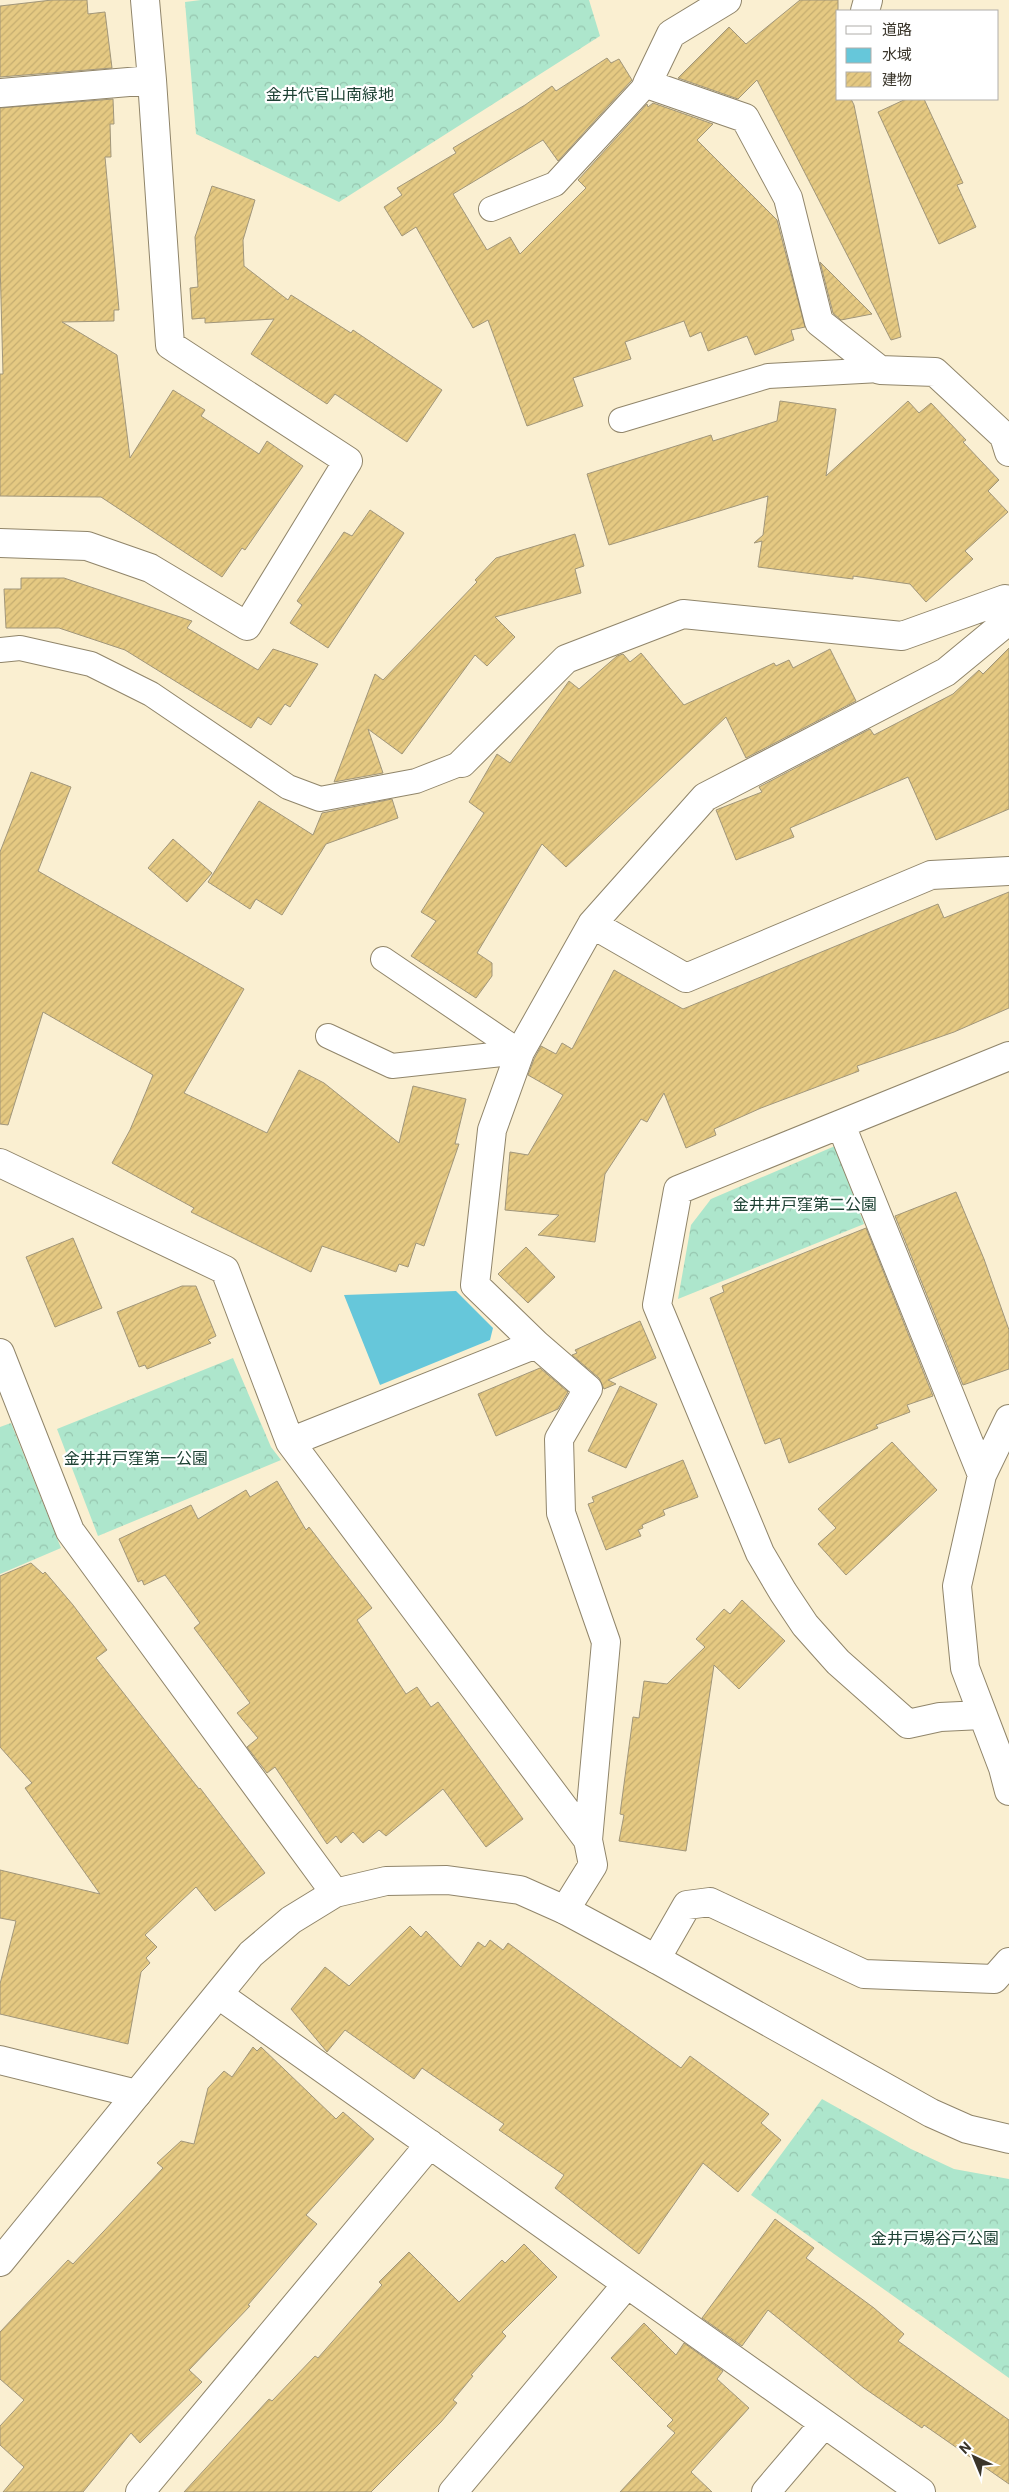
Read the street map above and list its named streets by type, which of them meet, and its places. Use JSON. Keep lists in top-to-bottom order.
{
  "parks": [
    "金井代官山南緑地",
    "金井井戸窪第二公園",
    "金井井戸窪第一公園",
    "金井戸場谷戸公園"
  ],
  "legend": ["道路", "水域", "建物"],
  "north": "top left"
}
